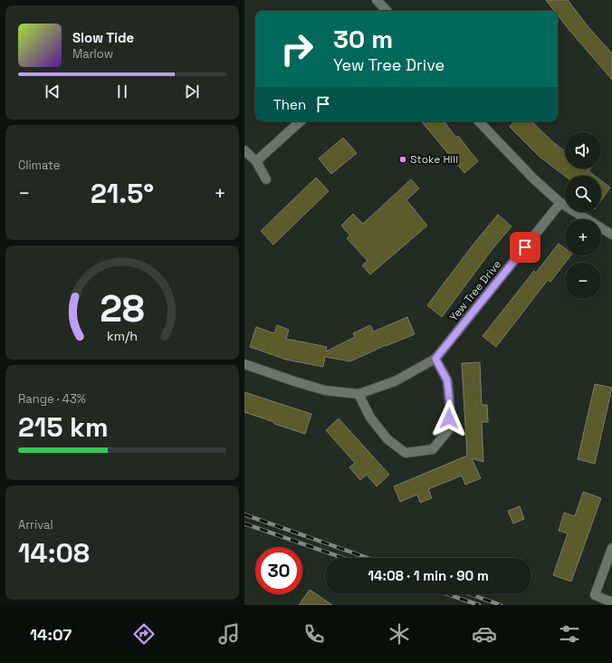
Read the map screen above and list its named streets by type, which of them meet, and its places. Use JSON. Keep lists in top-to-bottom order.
{
  "streets": {
    "street": ["Yew Tree Drive"]
  },
  "places": ["Stoke Hill"],
  "page": {
    "turn": ["30 m", "Yew Tree Drive"],
    "song": ["Slow Tide", "Marlow"],
    "then": "Then",
    "tile": [
      "Climate",
      ["Range · 43%", "215 km"],
      ["Arrival", "14:08"]
    ],
    "map_buttons": ["+", "−"],
    "heat": ["−", "21.5°", "+"],
    "limit": "30",
    "trip": "14:08 · 1 min · 90 m",
    "tabs": "14:07",
    "gauge": ["28", "km/h"]
  }
}
